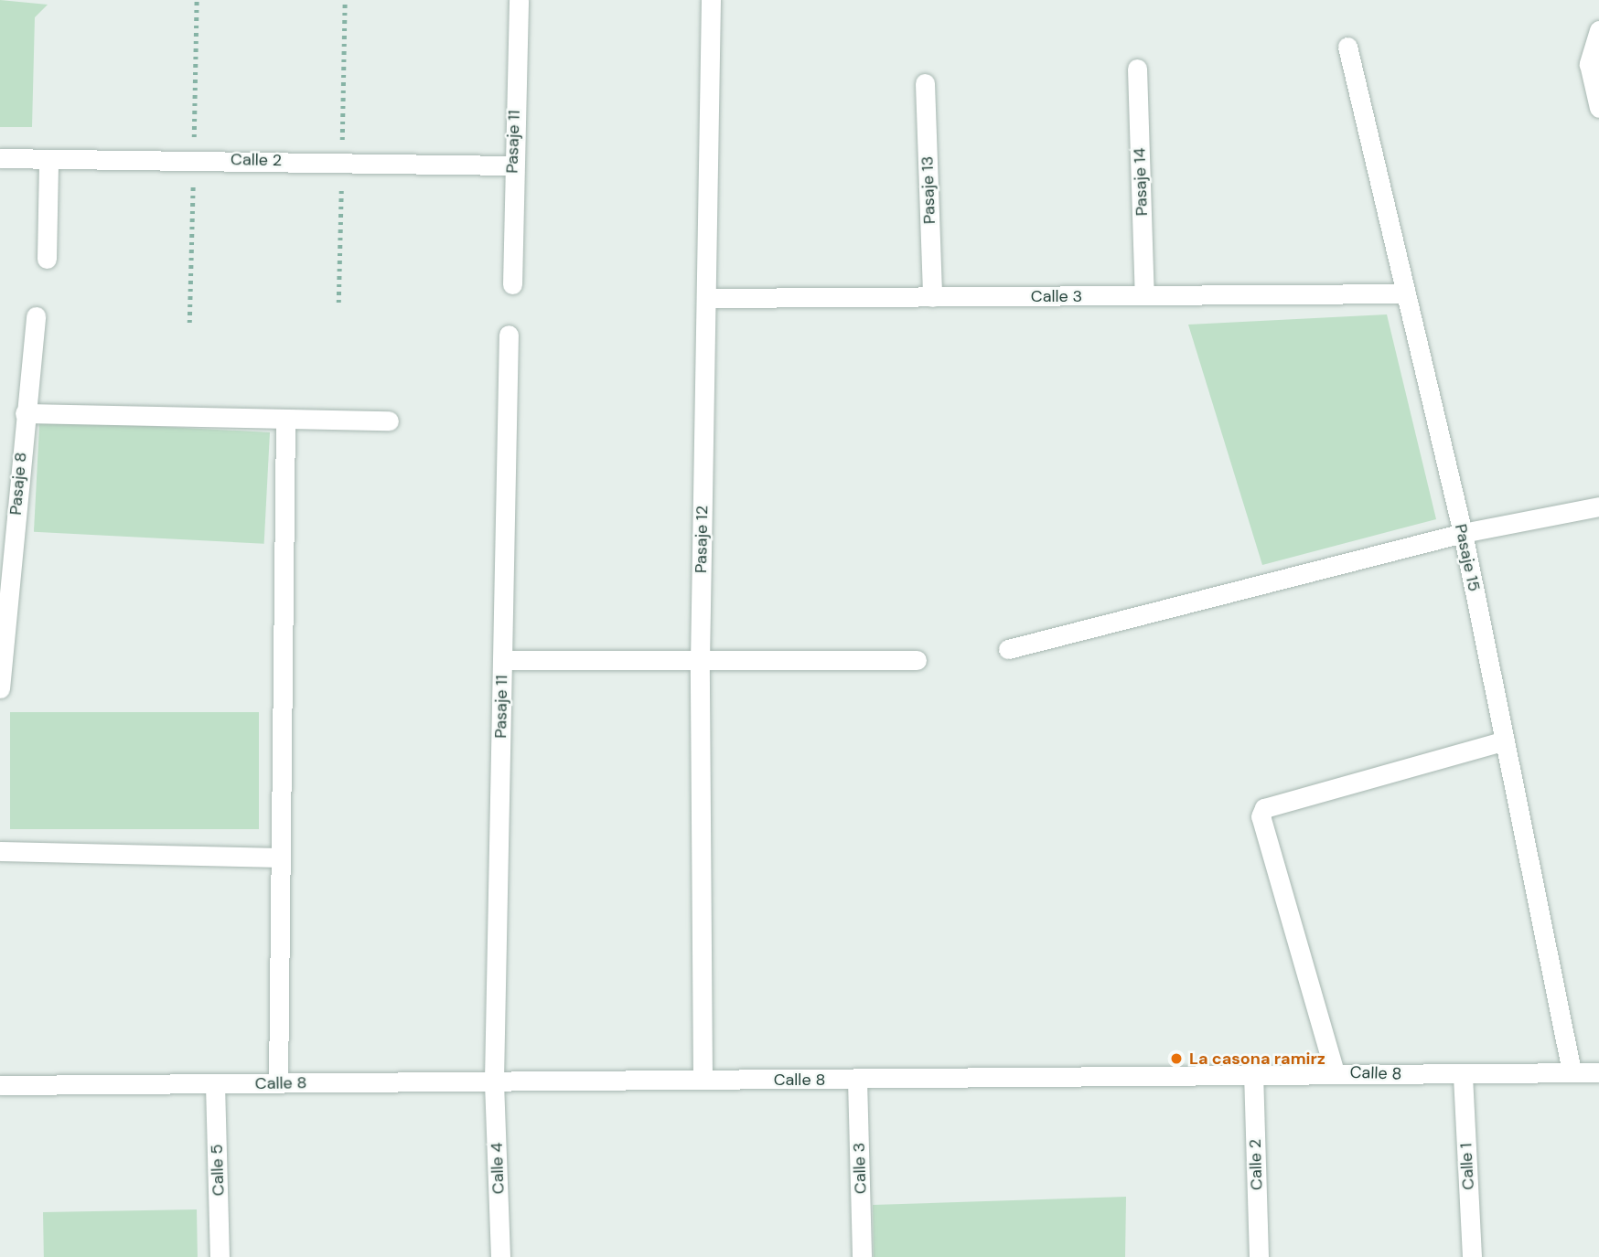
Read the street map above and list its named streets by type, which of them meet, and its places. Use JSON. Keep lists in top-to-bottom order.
{
  "streets": {
    "street": [
      "Pasaje 11",
      "Calle 2",
      "Pasaje 14",
      "Pasaje 13",
      "Calle 3",
      "Pasaje 8",
      "Pasaje 12",
      "Pasaje 15",
      "Calle 8",
      "Calle 1",
      "Calle 4",
      "Calle 5"
    ]
  },
  "crossings": [
    ["Pasaje 11", "Calle 2"],
    ["Pasaje 11", "Calle 8"],
    ["Pasaje 11", "Calle 4"],
    ["Calle 2", "Calle 8"],
    ["Pasaje 14", "Calle 3"],
    ["Pasaje 13", "Calle 3"],
    ["Calle 3", "Pasaje 12"],
    ["Calle 3", "Pasaje 15"],
    ["Calle 3", "Calle 8"],
    ["Pasaje 12", "Calle 8"],
    ["Pasaje 15", "Calle 8"],
    ["Calle 8", "Calle 1"],
    ["Calle 8", "Calle 4"],
    ["Calle 8", "Calle 5"]
  ],
  "places": ["La casona ramirz"]
}
